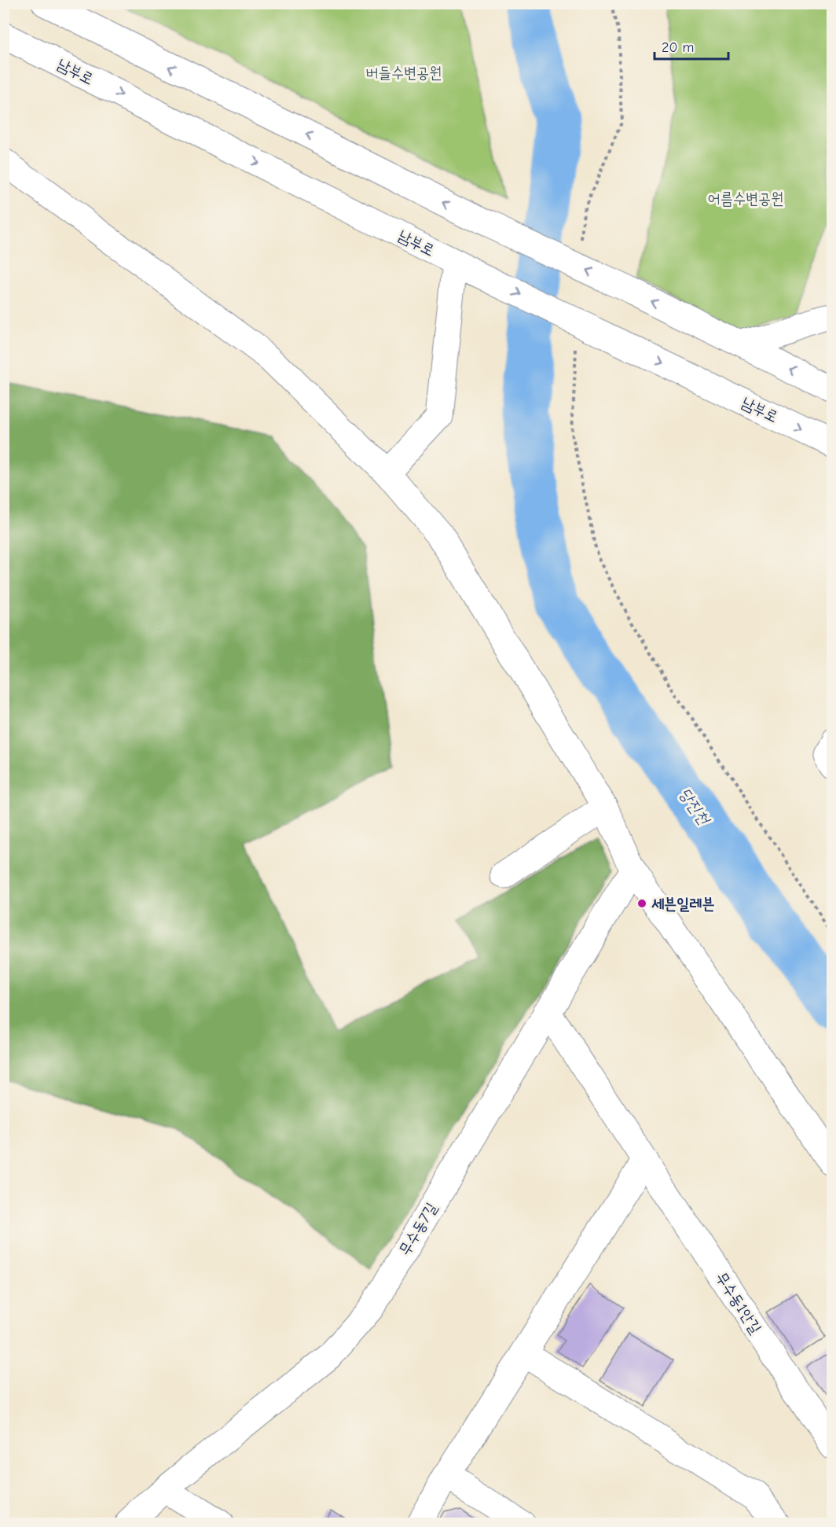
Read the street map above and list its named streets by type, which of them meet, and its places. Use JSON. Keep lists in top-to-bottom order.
{
  "streets": {
    "street": ["남부로", "무수동7길", "무수동1안길"]
  },
  "crossings": [
    ["무수동7길", "무수동1안길"]
  ],
  "water": ["당진천"],
  "parks": ["버들수변공원", "어름수변공원"],
  "places": ["세븐일레븐"],
  "scale_bar": "20 m"
}
